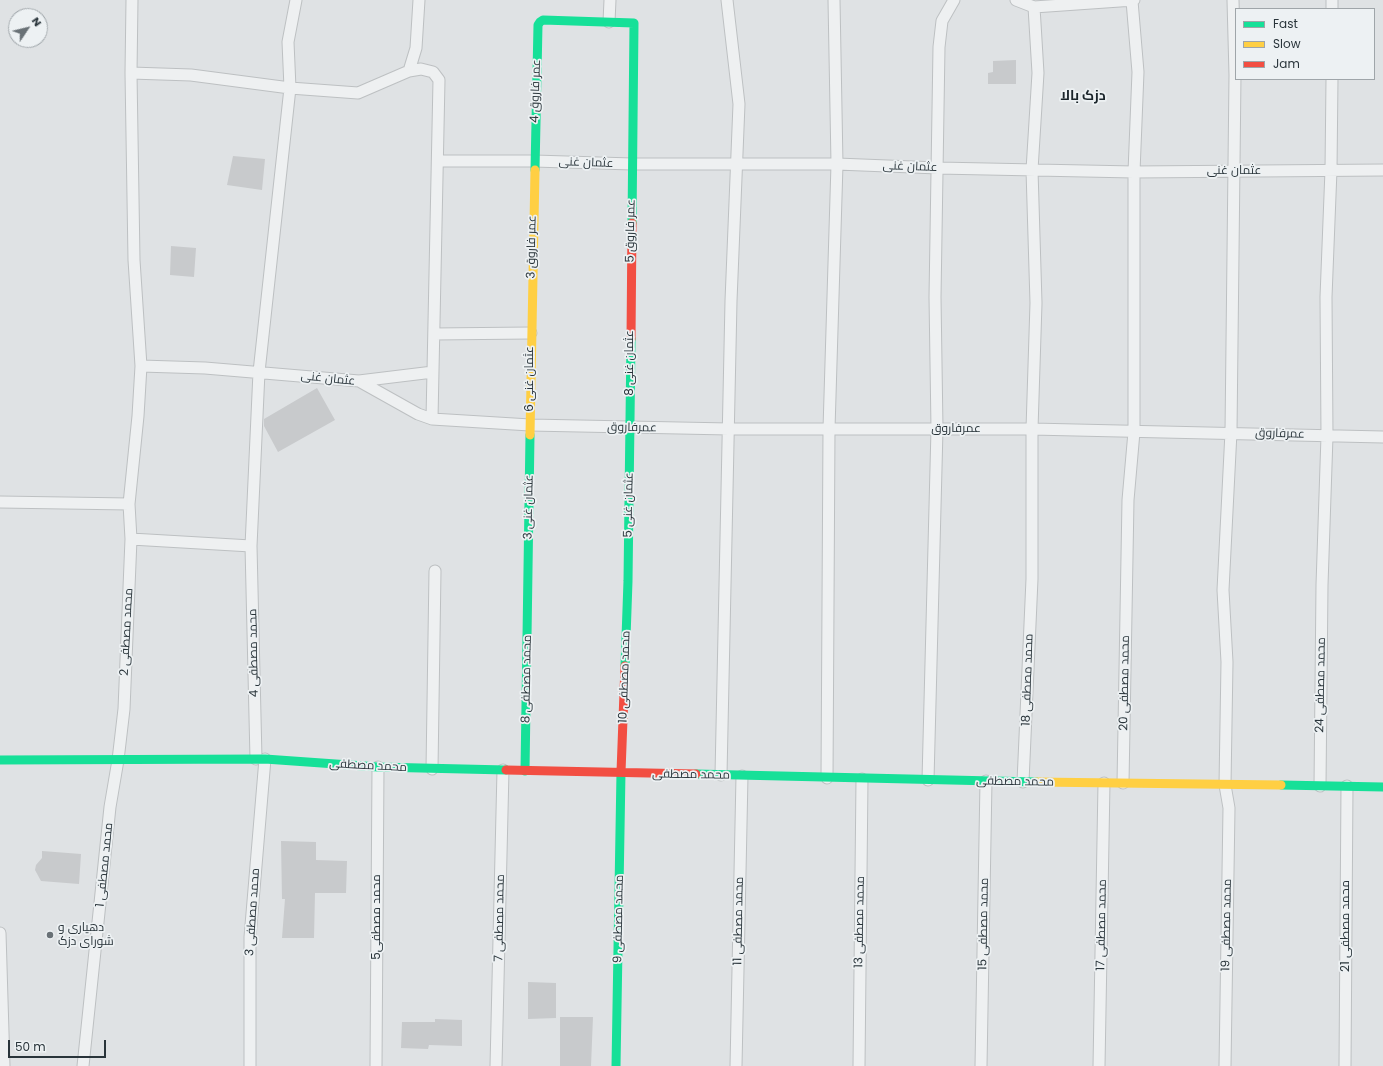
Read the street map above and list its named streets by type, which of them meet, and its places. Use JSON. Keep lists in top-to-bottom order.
{
  "streets": {
    "street": [
      "عمر فاروق 4",
      "عثمان غنی",
      "عمر فاروق 5",
      "عمر فاروق 3",
      "عثمان غنی 8",
      "عثمان غنی 6",
      "عمرفاروق",
      "عثمان غنی 5",
      "عثمان غنی 3",
      "محمد مصطفی 2",
      "محمد مصطفی 4",
      "محمد مصطفی 10",
      "محمد مصطفی 8",
      "محمد مصطفی 18",
      "محمد مصطفی 20",
      "محمد مصطفی 24",
      "محمد مصطفی",
      "محمد مصطفی 1",
      "محمد مصطفی 3",
      "محمد مصطفی5",
      "محمد مصطفی 7",
      "محمد مصطفی 9",
      "محمد مصطفی 11",
      "محمد مصطفی 13",
      "محمد مصطفی 15",
      "محمد مصطفی 17",
      "محمد مصطفی 19",
      "محمد مصطفی 21"
    ]
  },
  "crossings": [
    ["عمر فاروق 4", "عثمان غنی"],
    ["عمر فاروق 4", "عمر فاروق 5"],
    ["عمر فاروق 4", "عمر فاروق 3"],
    ["عثمان غنی", "عمر فاروق 5"],
    ["عثمان غنی", "عمر فاروق 3"],
    ["عثمان غنی", "عثمان غنی 6"],
    ["عثمان غنی", "عمرفاروق"],
    ["عثمان غنی", "عثمان غنی 3"],
    ["عثمان غنی", "محمد مصطفی 2"],
    ["عثمان غنی", "محمد مصطفی 4"],
    ["عثمان غنی", "محمد مصطفی 18"],
    ["عثمان غنی", "محمد مصطفی 20"],
    ["عثمان غنی", "محمد مصطفی 24"],
    ["عثمان غنی", "محمد مصطفی 19"],
    ["عمر فاروق 5", "عثمان غنی 8"],
    ["عمر فاروق 3", "عثمان غنی 6"],
    ["عثمان غنی 8", "عمرفاروق"],
    ["عثمان غنی 8", "عثمان غنی 5"],
    ["عثمان غنی 6", "عمرفاروق"],
    ["عثمان غنی 6", "عثمان غنی 3"],
    ["عمرفاروق", "عثمان غنی 5"],
    ["عمرفاروق", "عثمان غنی 3"],
    ["عمرفاروق", "محمد مصطفی 18"],
    ["عمرفاروق", "محمد مصطفی 20"],
    ["عمرفاروق", "محمد مصطفی 24"],
    ["عمرفاروق", "محمد مصطفی 19"],
    ["عثمان غنی 5", "محمد مصطفی 10"],
    ["عثمان غنی 3", "محمد مصطفی 8"],
    ["محمد مصطفی 2", "محمد مصطفی"],
    ["محمد مصطفی 2", "محمد مصطفی 1"],
    ["محمد مصطفی 4", "محمد مصطفی"],
    ["محمد مصطفی 4", "محمد مصطفی 3"],
    ["محمد مصطفی 10", "محمد مصطفی"],
    ["محمد مصطفی 10", "محمد مصطفی 9"],
    ["محمد مصطفی 8", "محمد مصطفی"],
    ["محمد مصطفی 18", "محمد مصطفی"],
    ["محمد مصطفی 20", "محمد مصطفی"],
    ["محمد مصطفی 24", "محمد مصطفی"],
    ["محمد مصطفی", "محمد مصطفی 1"],
    ["محمد مصطفی", "محمد مصطفی 3"],
    ["محمد مصطفی", "محمد مصطفی5"],
    ["محمد مصطفی", "محمد مصطفی 7"],
    ["محمد مصطفی", "محمد مصطفی 9"],
    ["محمد مصطفی", "محمد مصطفی 11"],
    ["محمد مصطفی", "محمد مصطفی 13"],
    ["محمد مصطفی", "محمد مصطفی 15"],
    ["محمد مصطفی", "محمد مصطفی 17"],
    ["محمد مصطفی", "محمد مصطفی 19"],
    ["محمد مصطفی", "محمد مصطفی 21"]
  ],
  "districts": ["دزک بالا"],
  "places": ["دهیاری و شورای دزک"],
  "legend": ["Fast", "Slow", "Jam"],
  "scale_bar": "50 m",
  "north": "top right"
}
